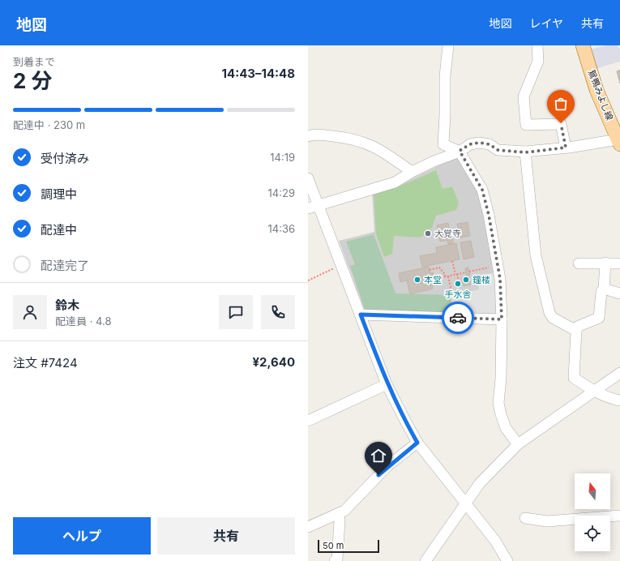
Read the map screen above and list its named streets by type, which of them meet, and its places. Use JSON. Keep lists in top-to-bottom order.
{
  "streets": {
    "main road": ["鴛鴨みよし線"]
  },
  "places": [
    "大覚寺",
    "本堂",
    "鐘楼",
    "手水舎"
  ],
  "scale_bar": "50 m",
  "north": "top",
  "page": {
    "header": "地図",
    "nav": ["地図", "レイヤ", "共有"],
    "heading": ["2 分", "到着まで", "14:43–14:48"],
    "panel": [
      "鈴木",
      "配達員 · 4.8",
      "注文 #7424",
      "¥2,640"
    ],
    "bar": "配達中 · 230 m",
    "list": [
      ["受付済み", "14:19"],
      ["調理中", "14:29"],
      ["配達中", "14:36"],
      "配達完了"
    ],
    "buttons": ["ヘルプ", "共有"],
    "scale": "50 m"
  }
}
